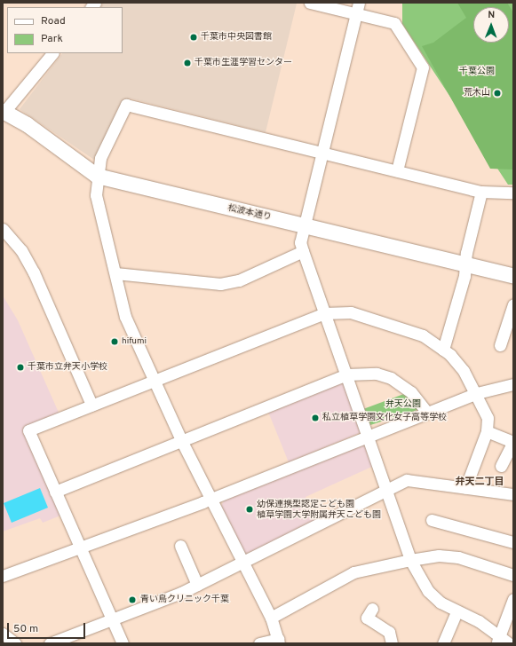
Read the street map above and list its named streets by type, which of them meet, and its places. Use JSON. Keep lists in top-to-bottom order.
{
  "streets": {
    "street": ["松波本通り"]
  },
  "districts": ["弁天二丁目"],
  "parks": ["千葉公園", "弁天公園"],
  "places": [
    "千葉市中央図書館",
    "千葉市生涯学習センター",
    "荒木山",
    "hifumi",
    "千葉市立弁天小学校",
    "私立植草学園文化女子高等学校",
    "幼保連携型認定こども園 植草学園大学附属弁天こども園",
    "青い鳥クリニック千葉"
  ],
  "legend": ["Road", "Park"],
  "scale_bar": "50 m",
  "north": "top"
}
